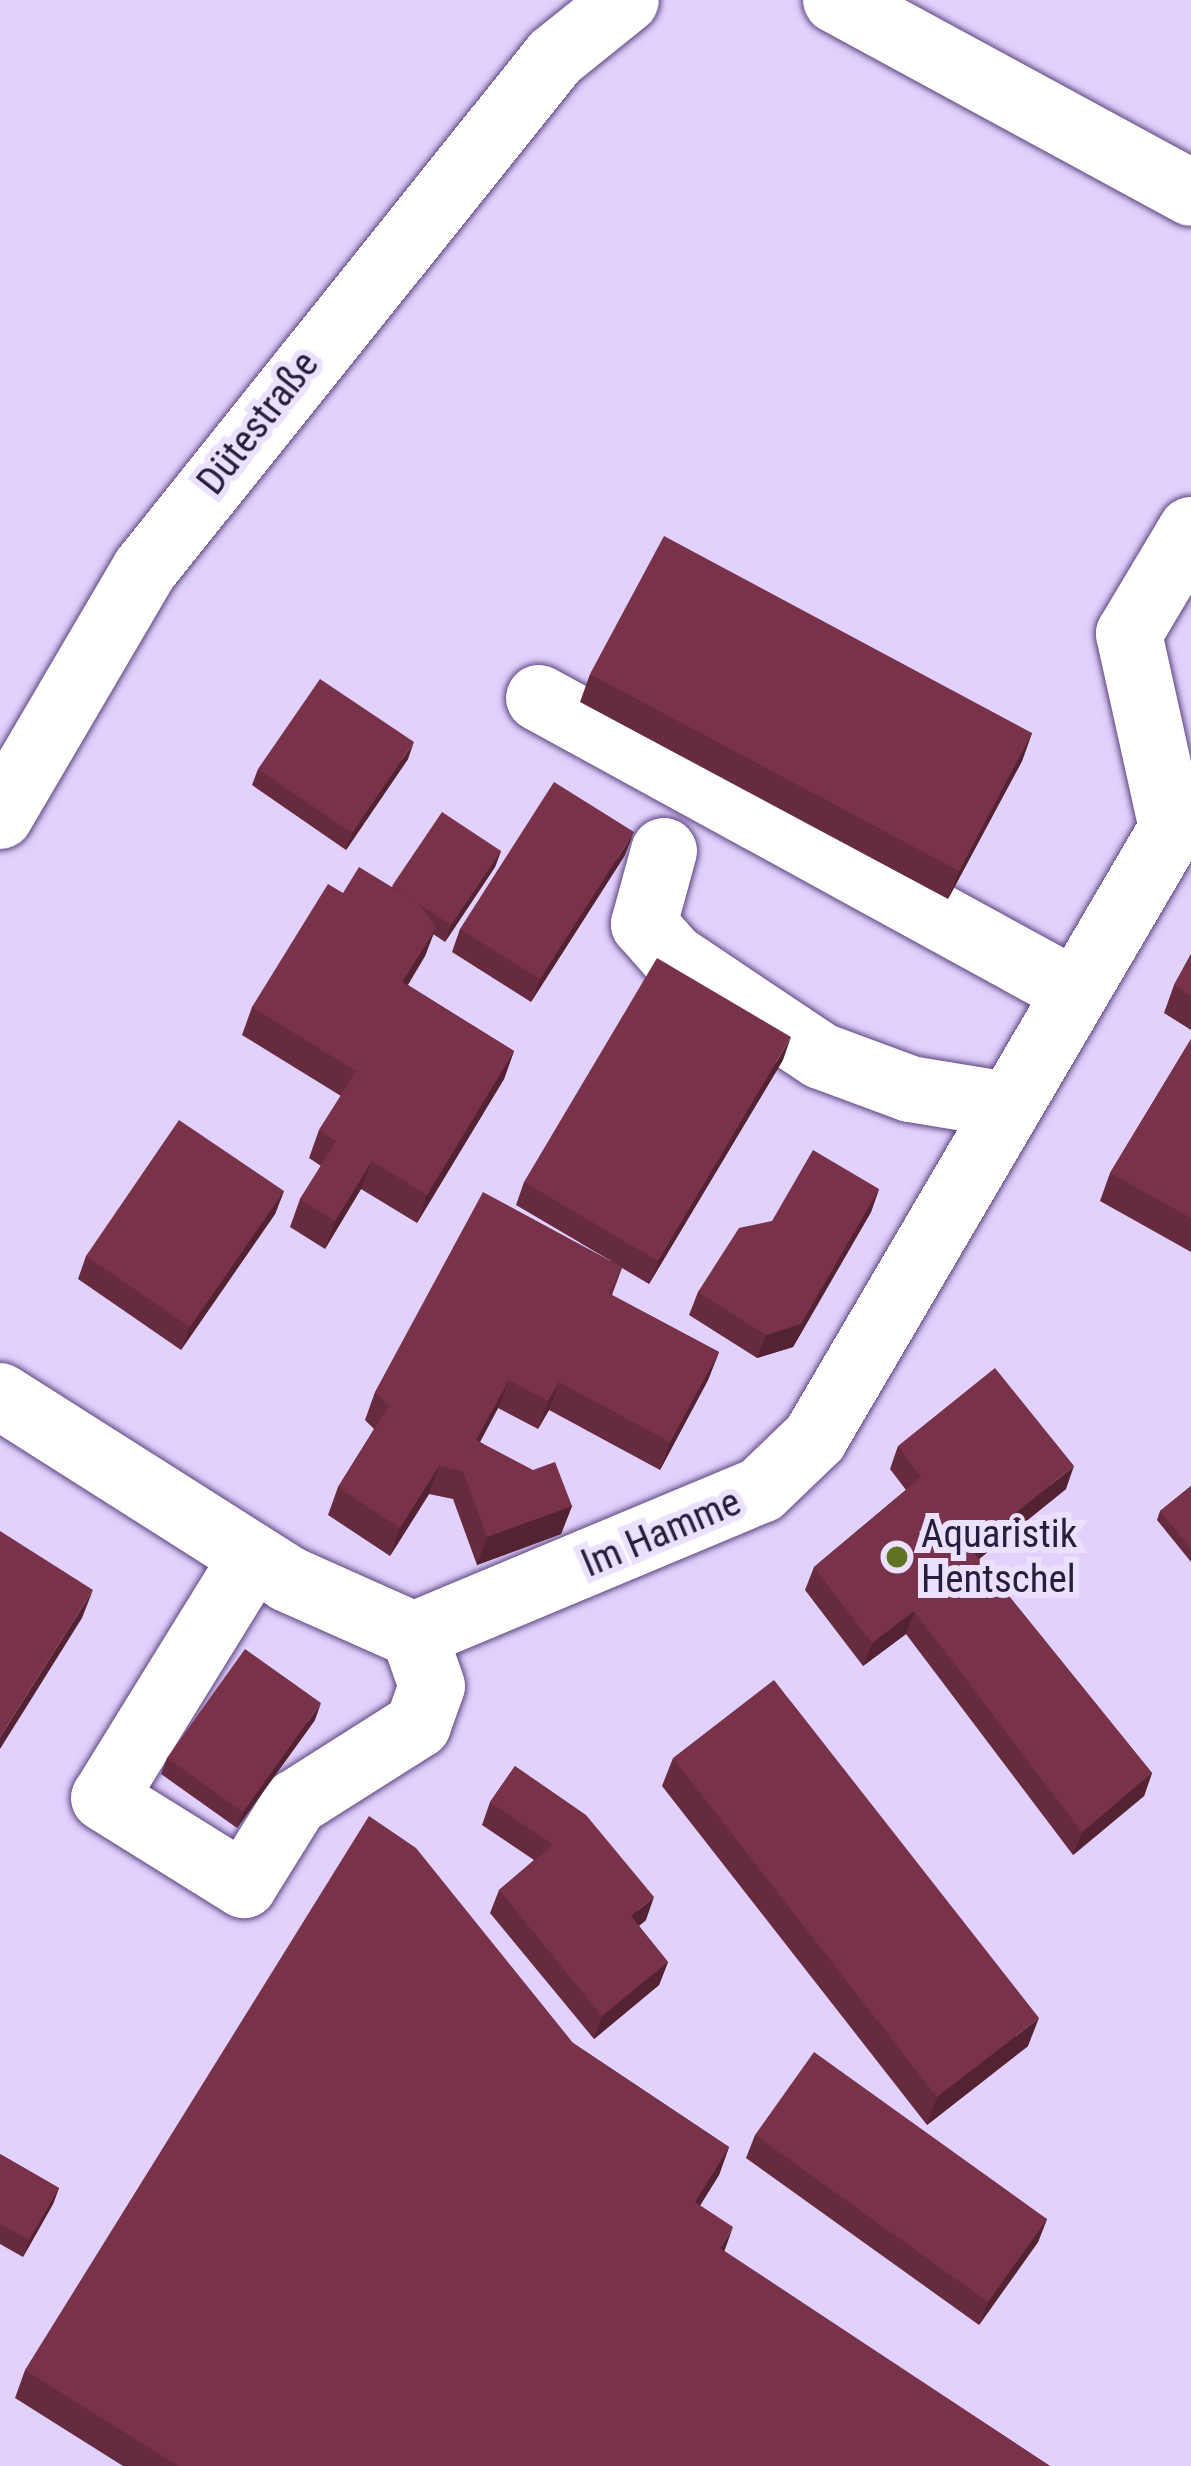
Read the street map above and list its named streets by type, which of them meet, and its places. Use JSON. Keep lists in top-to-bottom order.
{
  "streets": {
    "street": ["Dütestraße", "Im Hamme"]
  },
  "places": ["Aquaristik Hentschel"]
}
